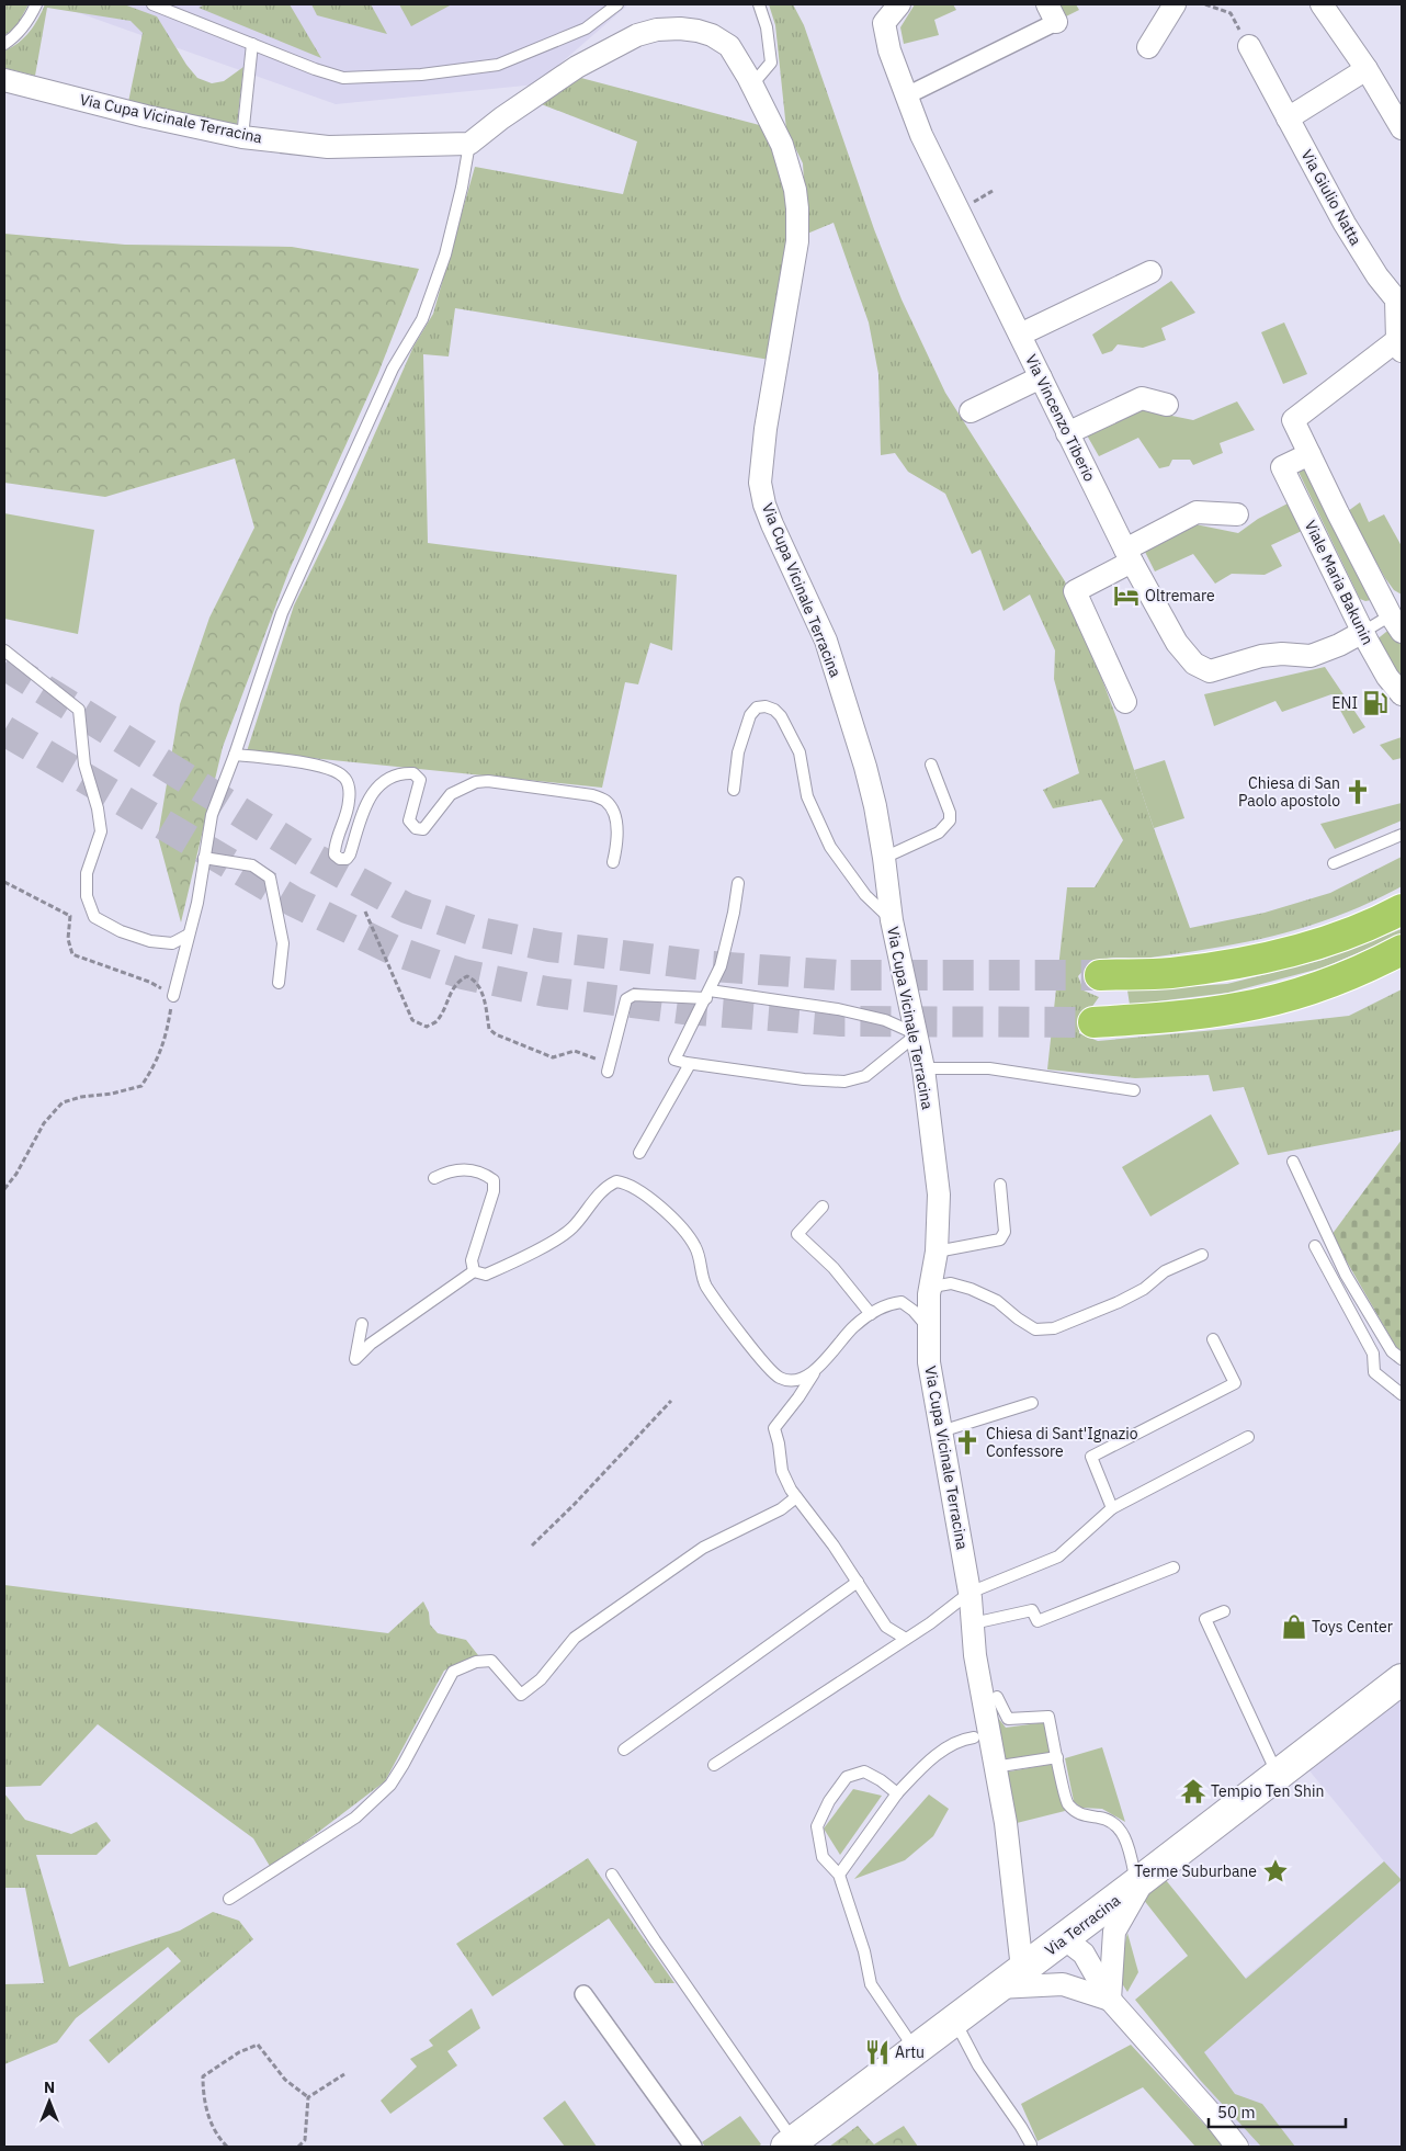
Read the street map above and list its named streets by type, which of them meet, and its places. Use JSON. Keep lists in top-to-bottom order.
{
  "streets": {
    "main road": ["Via Terracina"],
    "street": [
      "Via Cupa Vicinale Terracina",
      "Via Giulio Natta",
      "Via Vincenzo Tiberio",
      "Viale Maria Bakunin"
    ]
  },
  "crossings": [
    ["Via Cupa Vicinale Terracina", "Via Terracina"],
    ["Via Giulio Natta", "Viale Maria Bakunin"],
    ["Via Vincenzo Tiberio", "Viale Maria Bakunin"]
  ],
  "places": {
    "hotel": ["Oltremare"],
    "fuel station": ["ENI"],
    "church": ["Chiesa di San Paolo apostolo", "Chiesa di Sant'Ignazio Confessore"],
    "shop": ["Toys Center"],
    "temple": ["Tempio Ten Shin"],
    "place": ["Terme Suburbane"],
    "restaurant": ["Artu"]
  },
  "scale_bar": "50 m",
  "north": "top"
}
